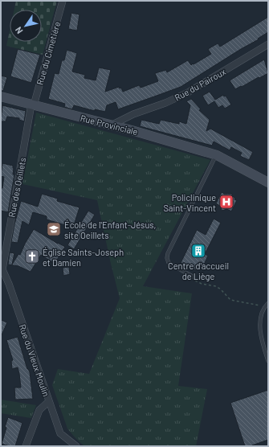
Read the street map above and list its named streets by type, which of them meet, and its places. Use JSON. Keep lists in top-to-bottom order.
{
  "streets": {
    "main road": ["Rue Provinciale"],
    "street": [
      "Rue du Cimetière",
      "Rue du Pairoux",
      "Rue des Oeillets",
      "Rue du Vieux Moulin"
    ]
  },
  "crossings": [
    ["Rue du Cimetière", "Rue Provinciale"],
    ["Rue du Cimetière", "Rue des Oeillets"],
    ["Rue du Pairoux", "Rue Provinciale"],
    ["Rue Provinciale", "Rue des Oeillets"],
    ["Rue des Oeillets", "Rue du Vieux Moulin"]
  ],
  "places": {
    "hospital": ["Policlinique Saint-Vincent"],
    "school or university": ["École de l'Enfant-Jésus, site Oeillets"],
    "building": ["Centre d'accueil de Liège"],
    "church": ["Église Saints-Joseph et Damien"]
  },
  "north": "bottom left"
}
